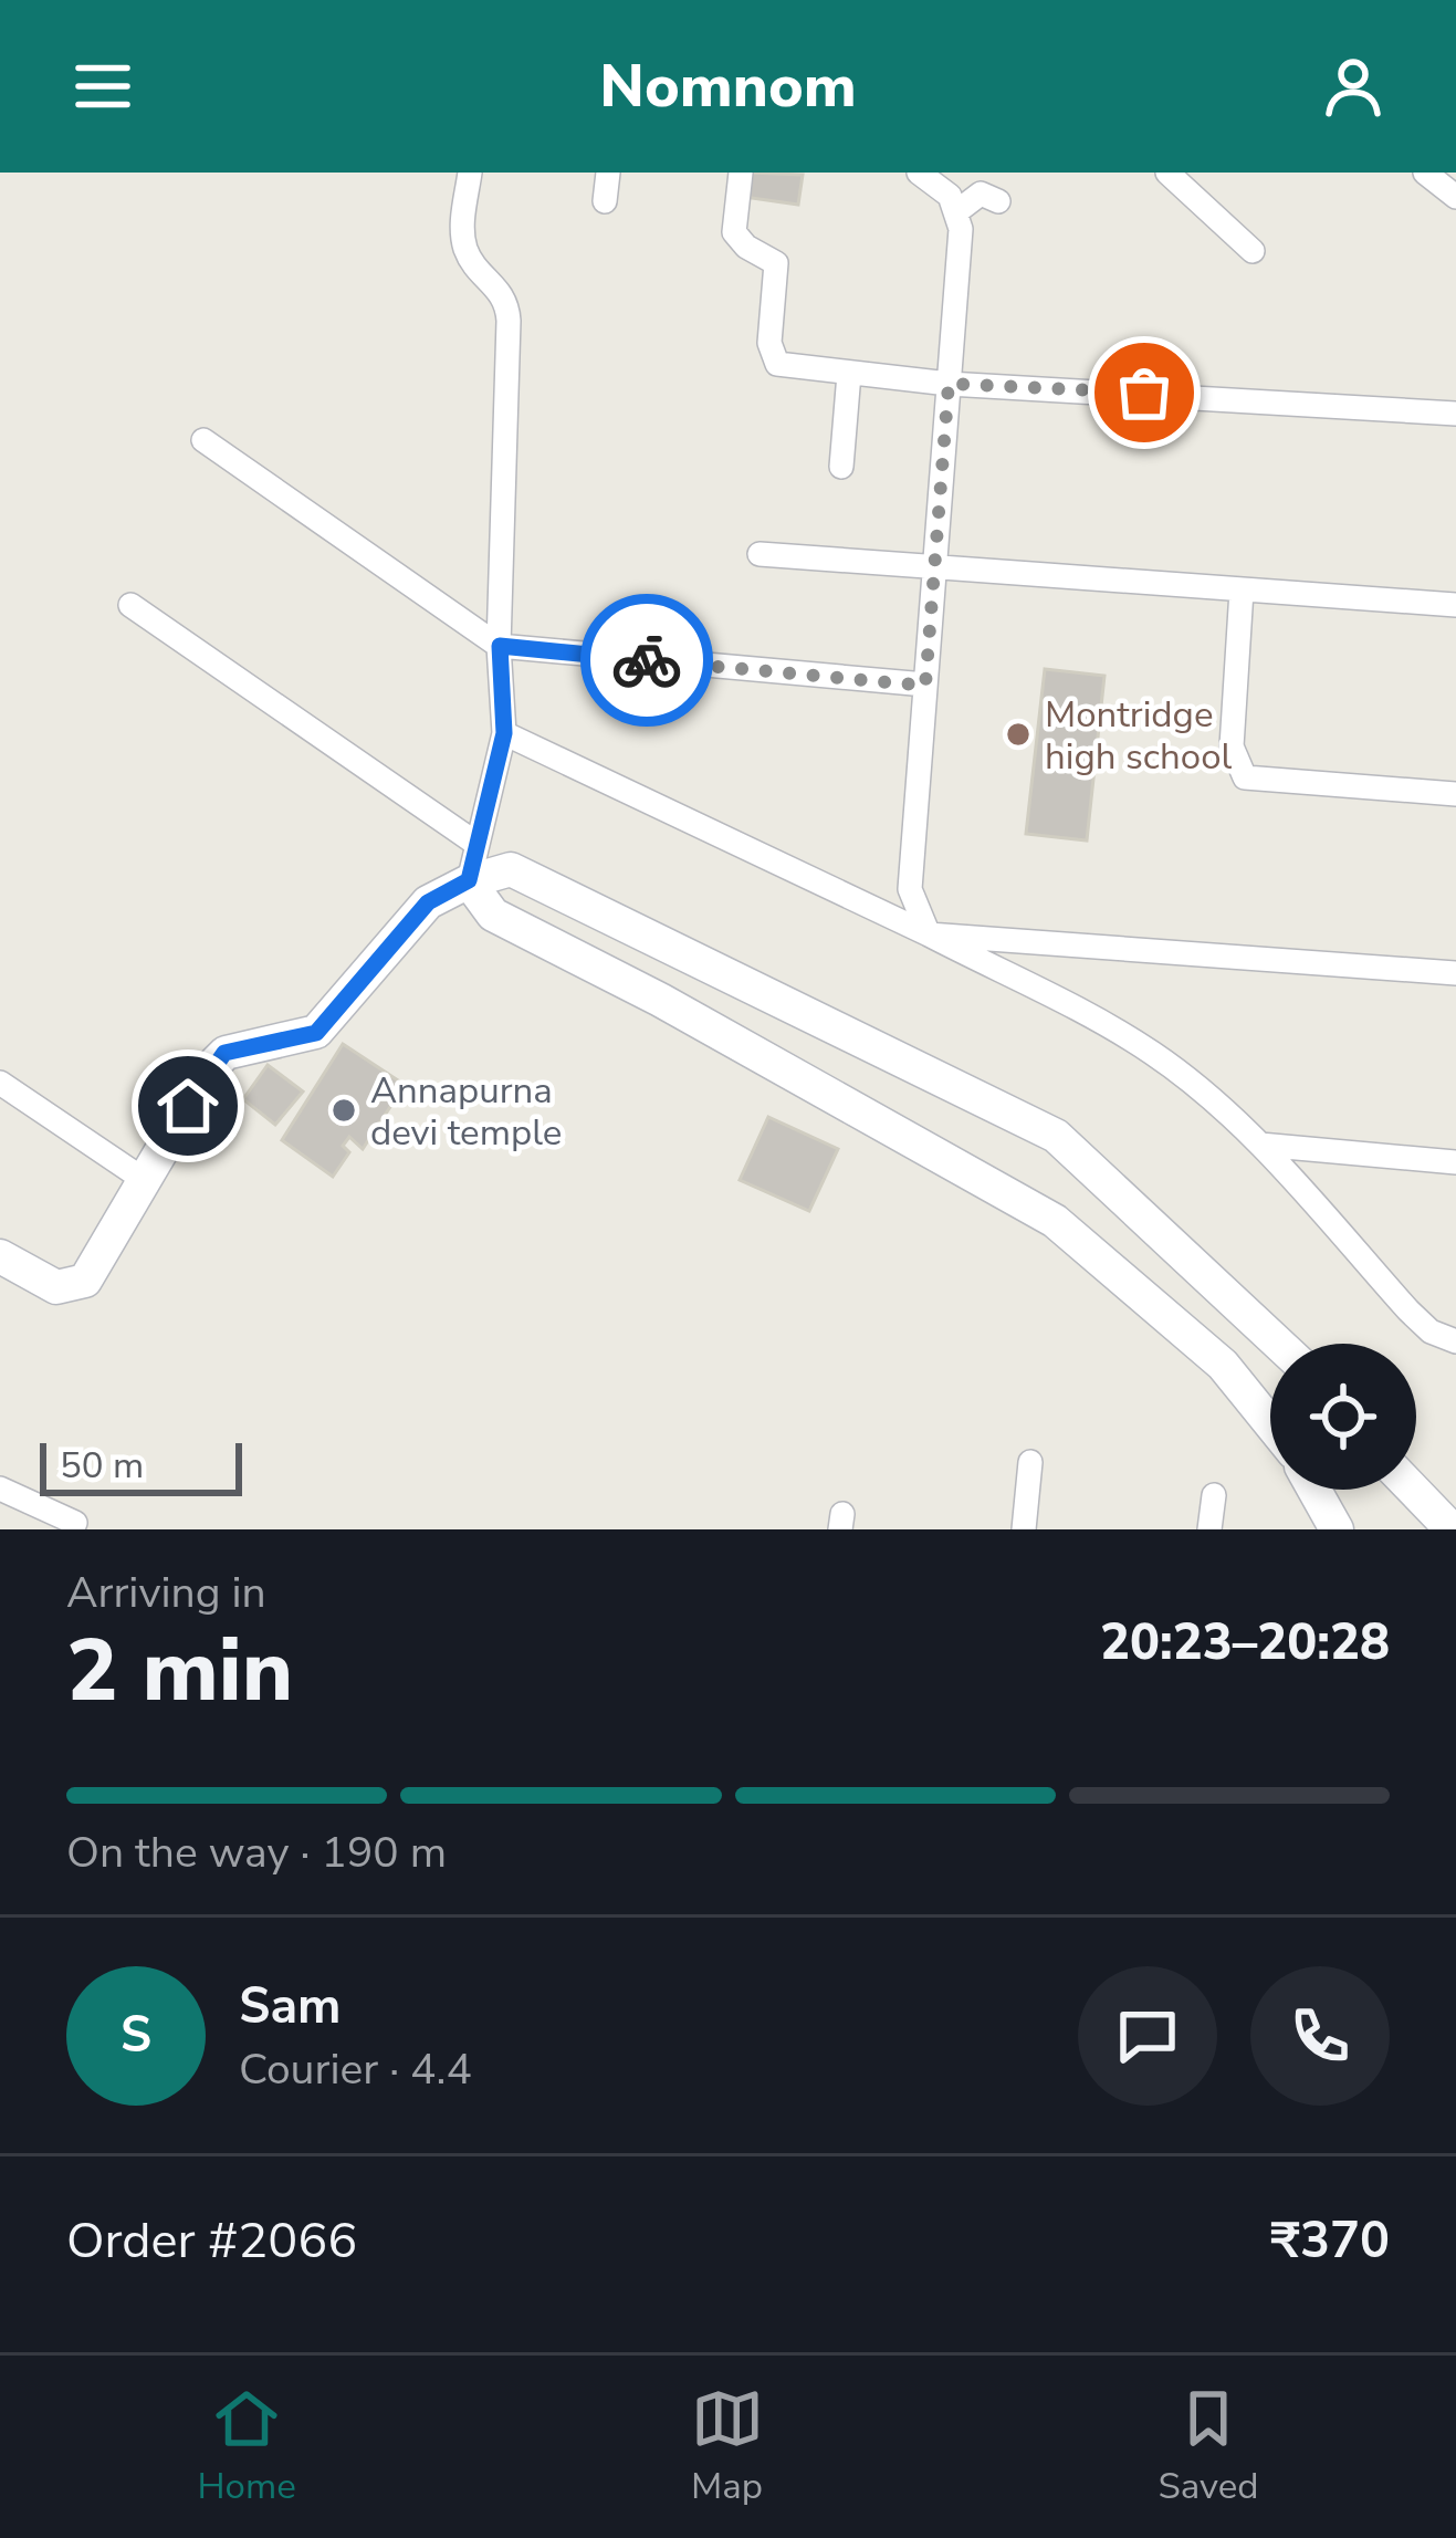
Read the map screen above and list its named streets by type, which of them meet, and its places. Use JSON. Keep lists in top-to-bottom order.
{
  "places": ["Montridge high school", "Annapurna devi temple"],
  "scale_bar": "50 m",
  "page": {
    "header": "Nomnom",
    "scale": "50 m",
    "heading": ["2 min", "Arriving in", "20:23–20:28"],
    "panel": [
      "Sam",
      "Courier · 4.4",
      "Order #2066",
      "₹370"
    ],
    "bar": "On the way · 190 m",
    "round": "S",
    "tabs": ["Home", "Map", "Saved"]
  }
}
